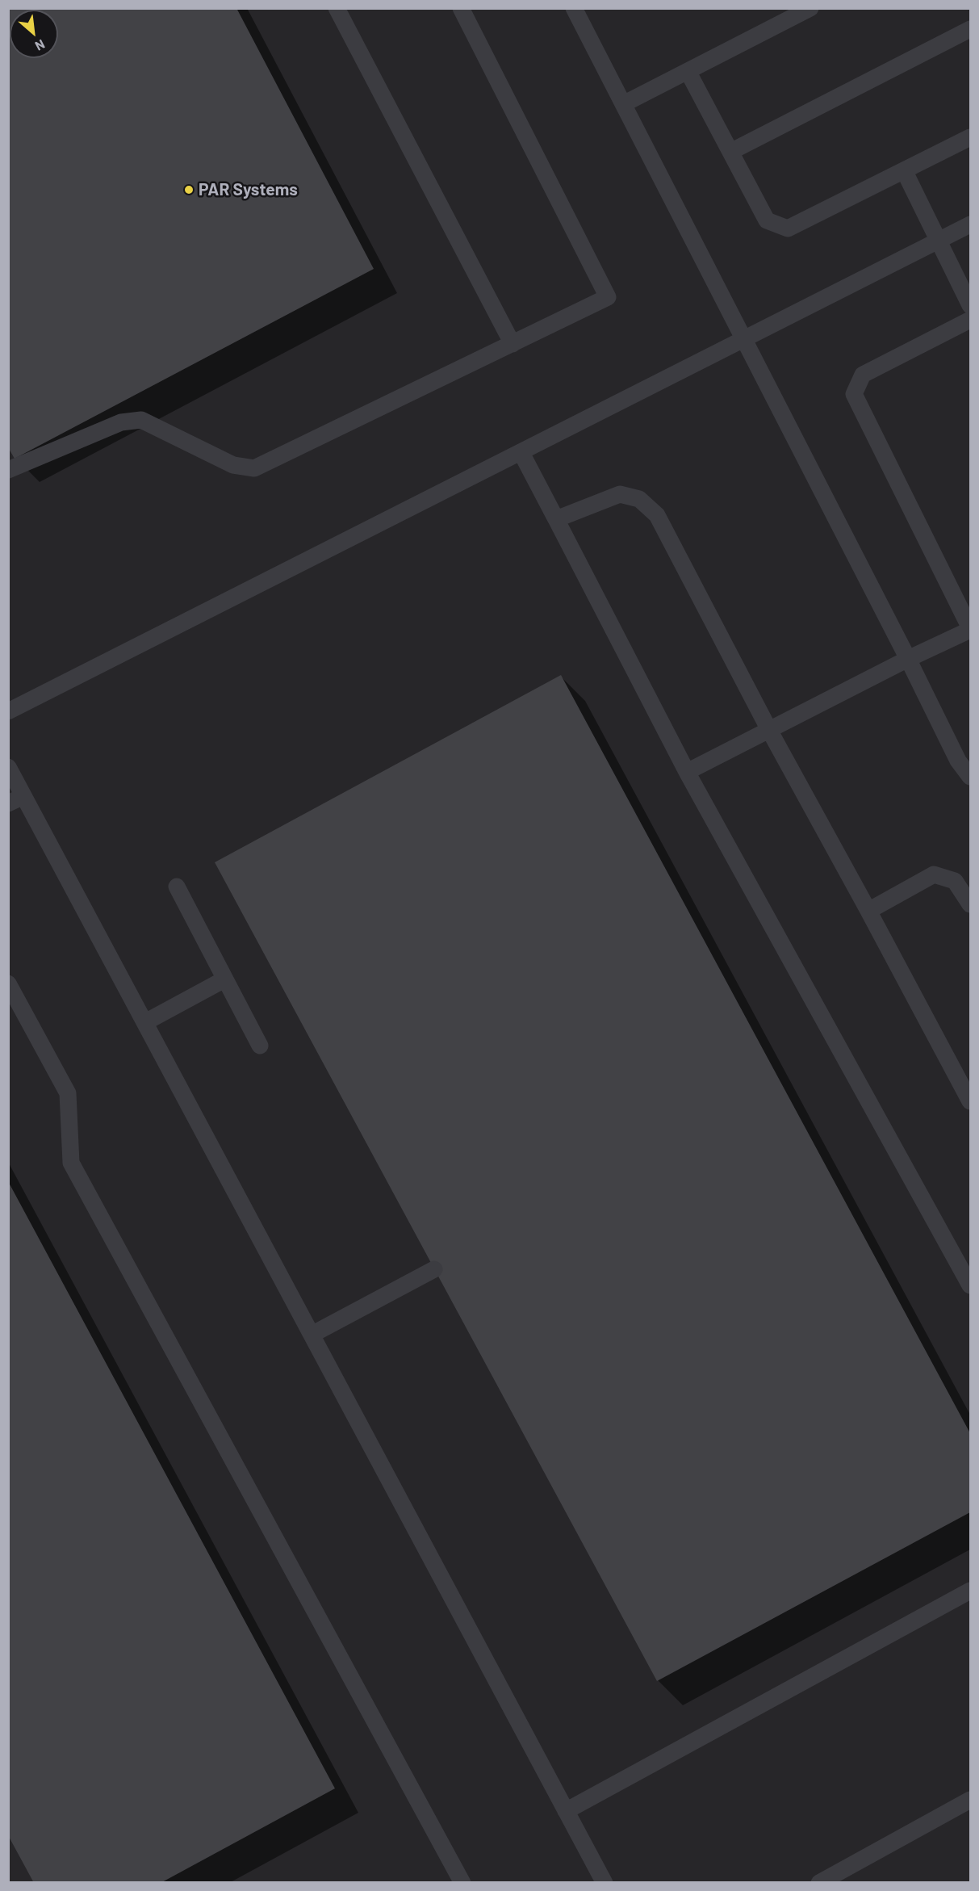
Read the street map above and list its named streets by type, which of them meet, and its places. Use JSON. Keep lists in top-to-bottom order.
{
  "places": ["PAR Systems"],
  "north": "bottom right"
}
